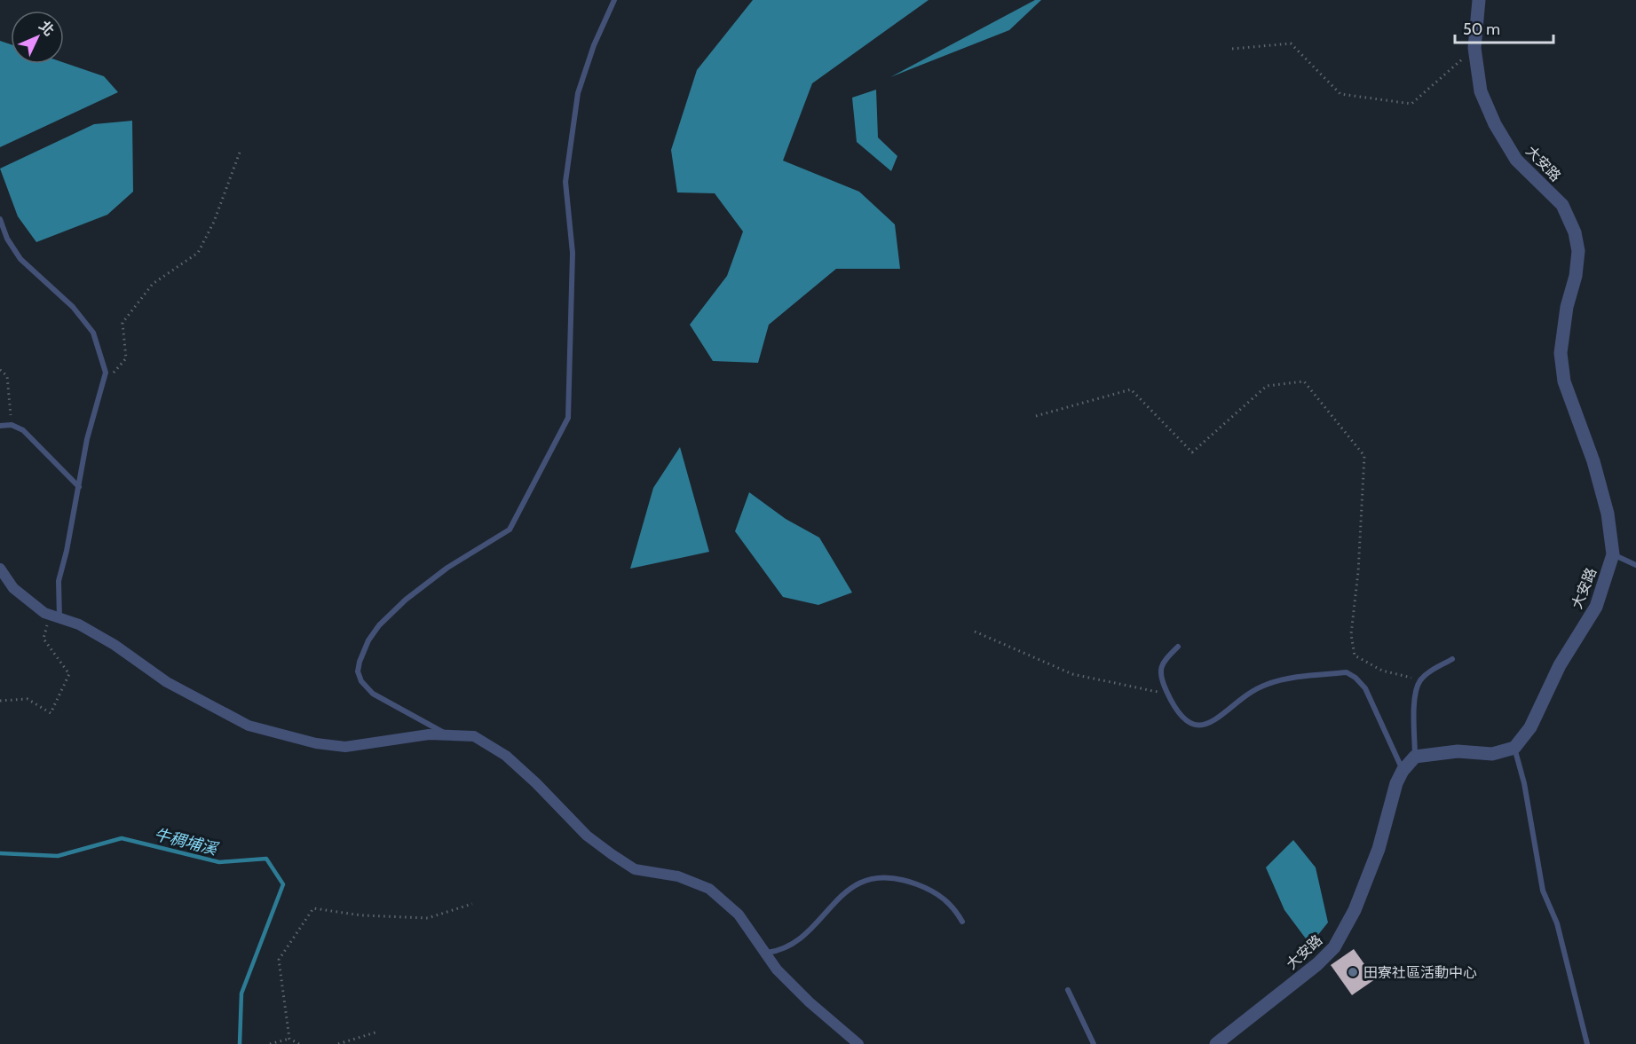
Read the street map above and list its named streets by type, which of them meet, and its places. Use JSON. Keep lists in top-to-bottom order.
{
  "streets": {
    "street": ["大安路"]
  },
  "water": ["牛稠埔溪"],
  "places": ["田寮社區活動中心"],
  "scale_bar": "50 m",
  "north": "top right"
}
